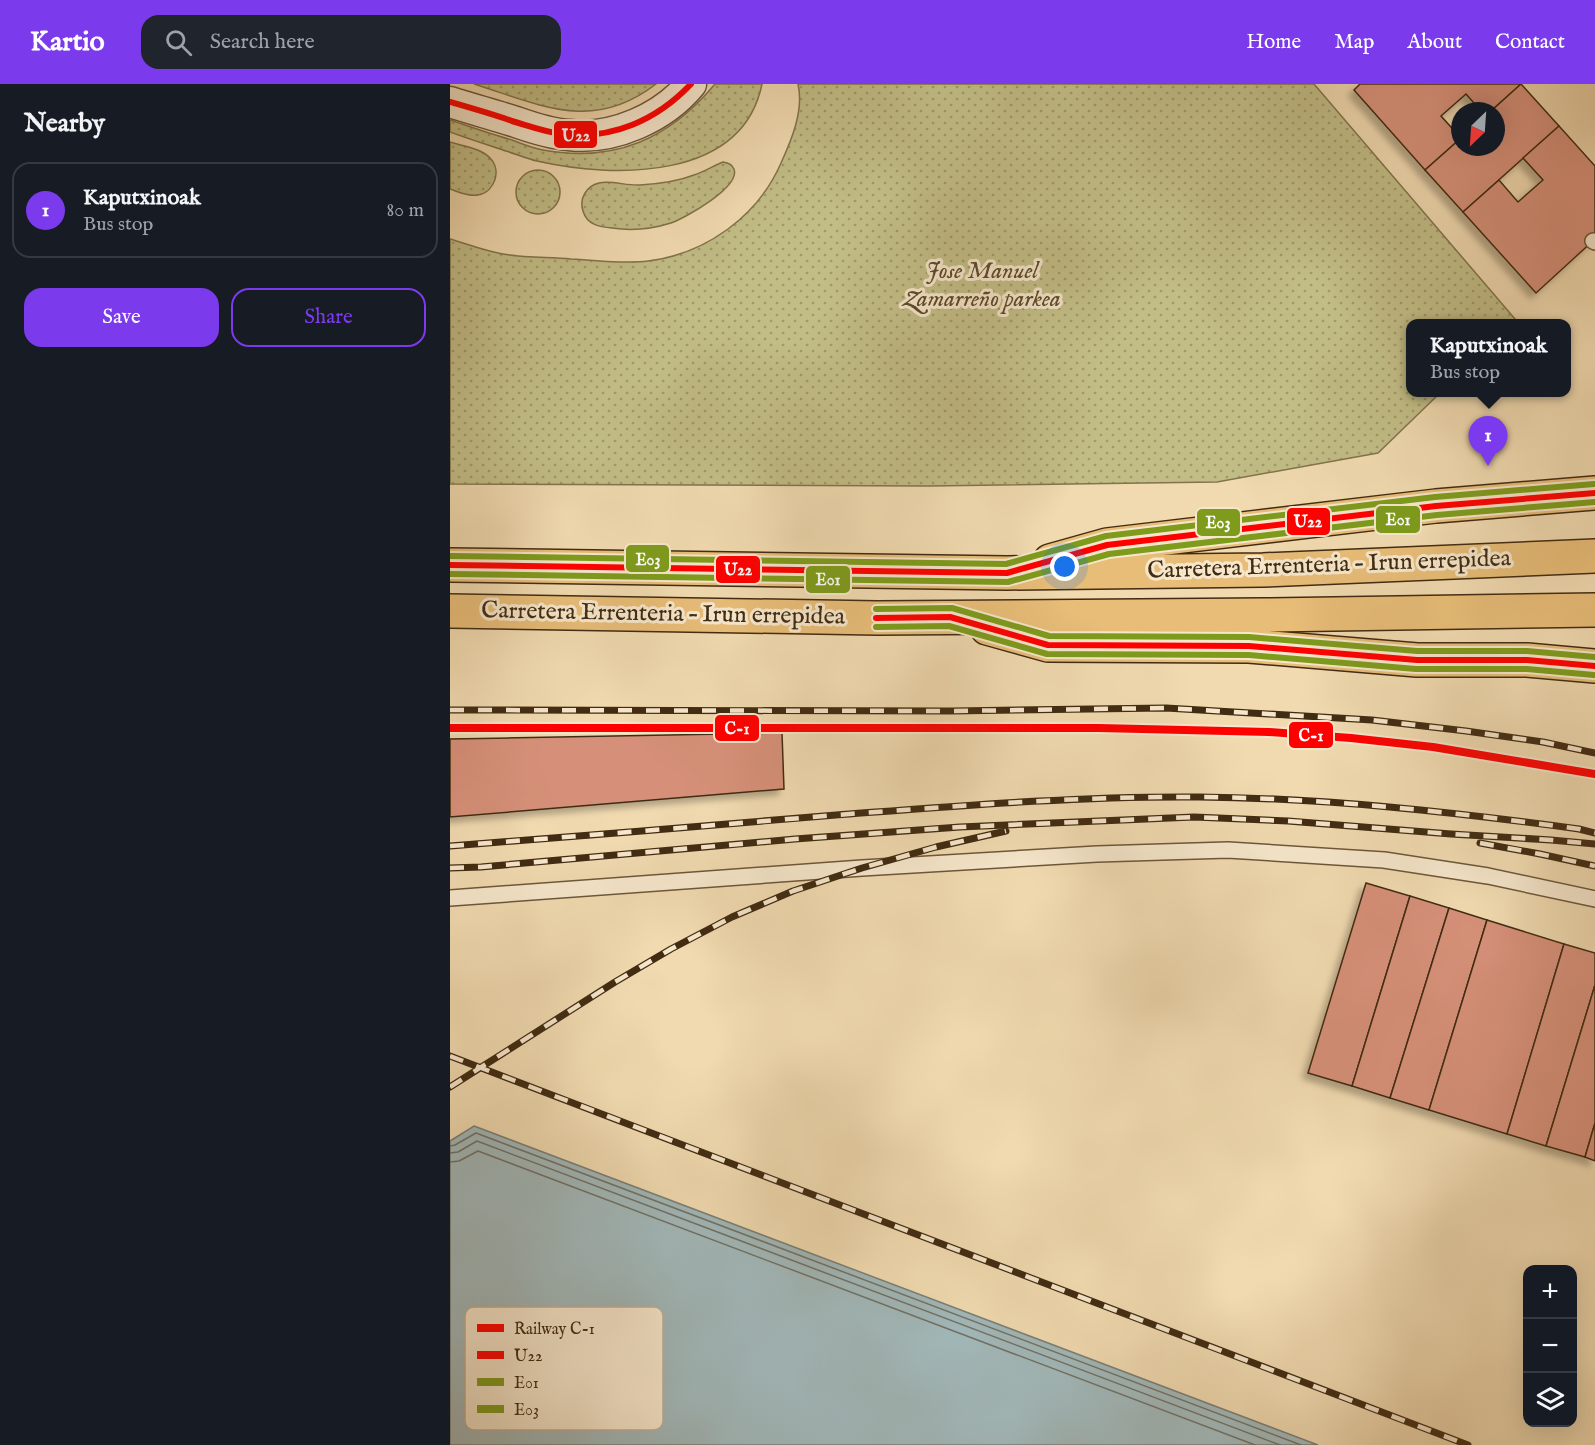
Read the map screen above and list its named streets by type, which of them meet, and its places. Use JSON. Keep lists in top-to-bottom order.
{
  "streets": {
    "main road": ["Carretera Errenteria – Irun errepidea"]
  },
  "parks": ["Jose Manuel Zamarreño parkea"],
  "lines": [
    "transit line U22",
    "transit line E03",
    "transit line E01",
    "rail line C-1"
  ],
  "legend": [
    "Railway C-1",
    "U22",
    "E01",
    "E03"
  ],
  "north": "bottom left",
  "page": {
    "header": "Kartio",
    "search": "Search here",
    "nav": [
      "Home",
      "Map",
      "About",
      "Contact"
    ],
    "heading": "Nearby",
    "list": [
      {
        "mark": "1",
        "name": "Kaputxinoak",
        "note": "Bus stop",
        "value": "80 m"
      }
    ],
    "buttons": ["Save", "Share"],
    "popup": ["Kaputxinoak", "Bus stop"],
    "pins": "1",
    "map_buttons": ["+", "−"]
  }
}
